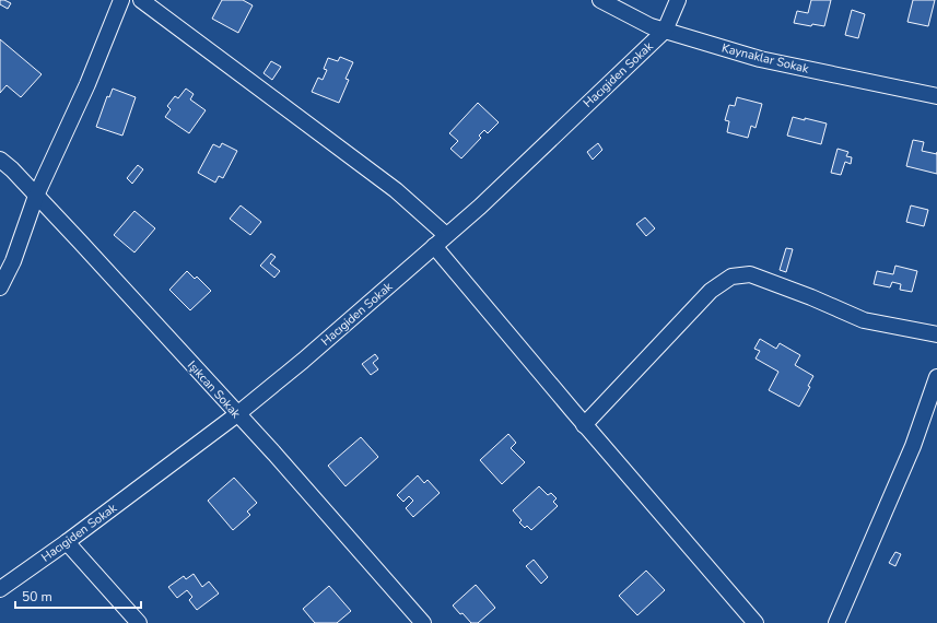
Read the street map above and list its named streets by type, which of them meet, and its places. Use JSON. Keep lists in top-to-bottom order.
{
  "streets": {
    "street": ["Kaynaklar Sokak", "Hacıgiden Sokak", "Işıkcan Sokak"]
  },
  "crossings": [
    ["Kaynaklar Sokak", "Hacıgiden Sokak"],
    ["Hacıgiden Sokak", "Işıkcan Sokak"]
  ],
  "scale_bar": "50 m"
}
